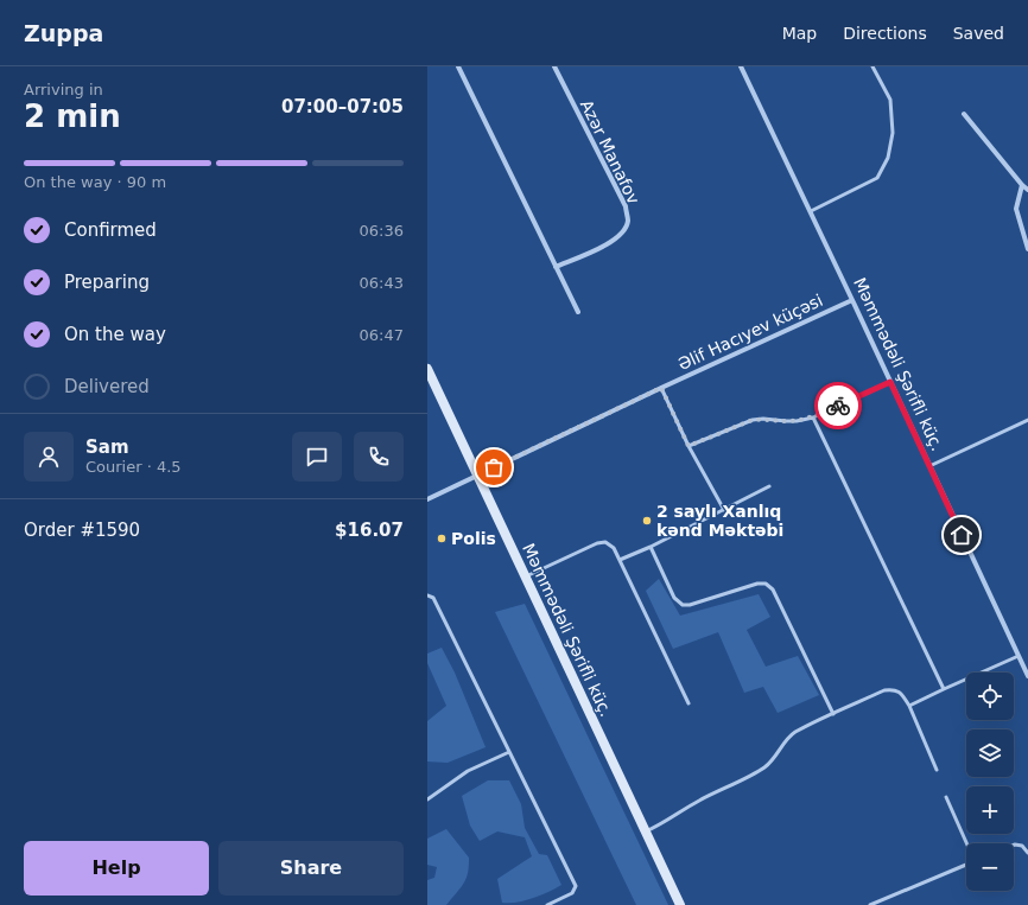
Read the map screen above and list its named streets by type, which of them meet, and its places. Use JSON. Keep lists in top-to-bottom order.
{
  "streets": {
    "street": ["Azər Manafov", "Əlif Hacıyev küçəsi", "Məmmədəli Şərifli küç."]
  },
  "crossings": [
    ["Əlif Hacıyev küçəsi", "Məmmədəli Şərifli küç."]
  ],
  "places": ["2 saylı Xanlıq kənd Məktəbi", "Polis"],
  "page": {
    "header": "Zuppa",
    "nav": ["Map", "Directions", "Saved"],
    "heading": ["2 min", "Arriving in", "07:00–07:05"],
    "panel": [
      "Sam",
      "Courier · 4.5",
      "Order #1590",
      "$16.07"
    ],
    "bar": "On the way · 90 m",
    "list": [
      ["Confirmed", "06:36"],
      ["Preparing", "06:43"],
      ["On the way", "06:47"],
      "Delivered"
    ],
    "map_buttons": ["+", "−"],
    "buttons": ["Help", "Share"]
  }
}
